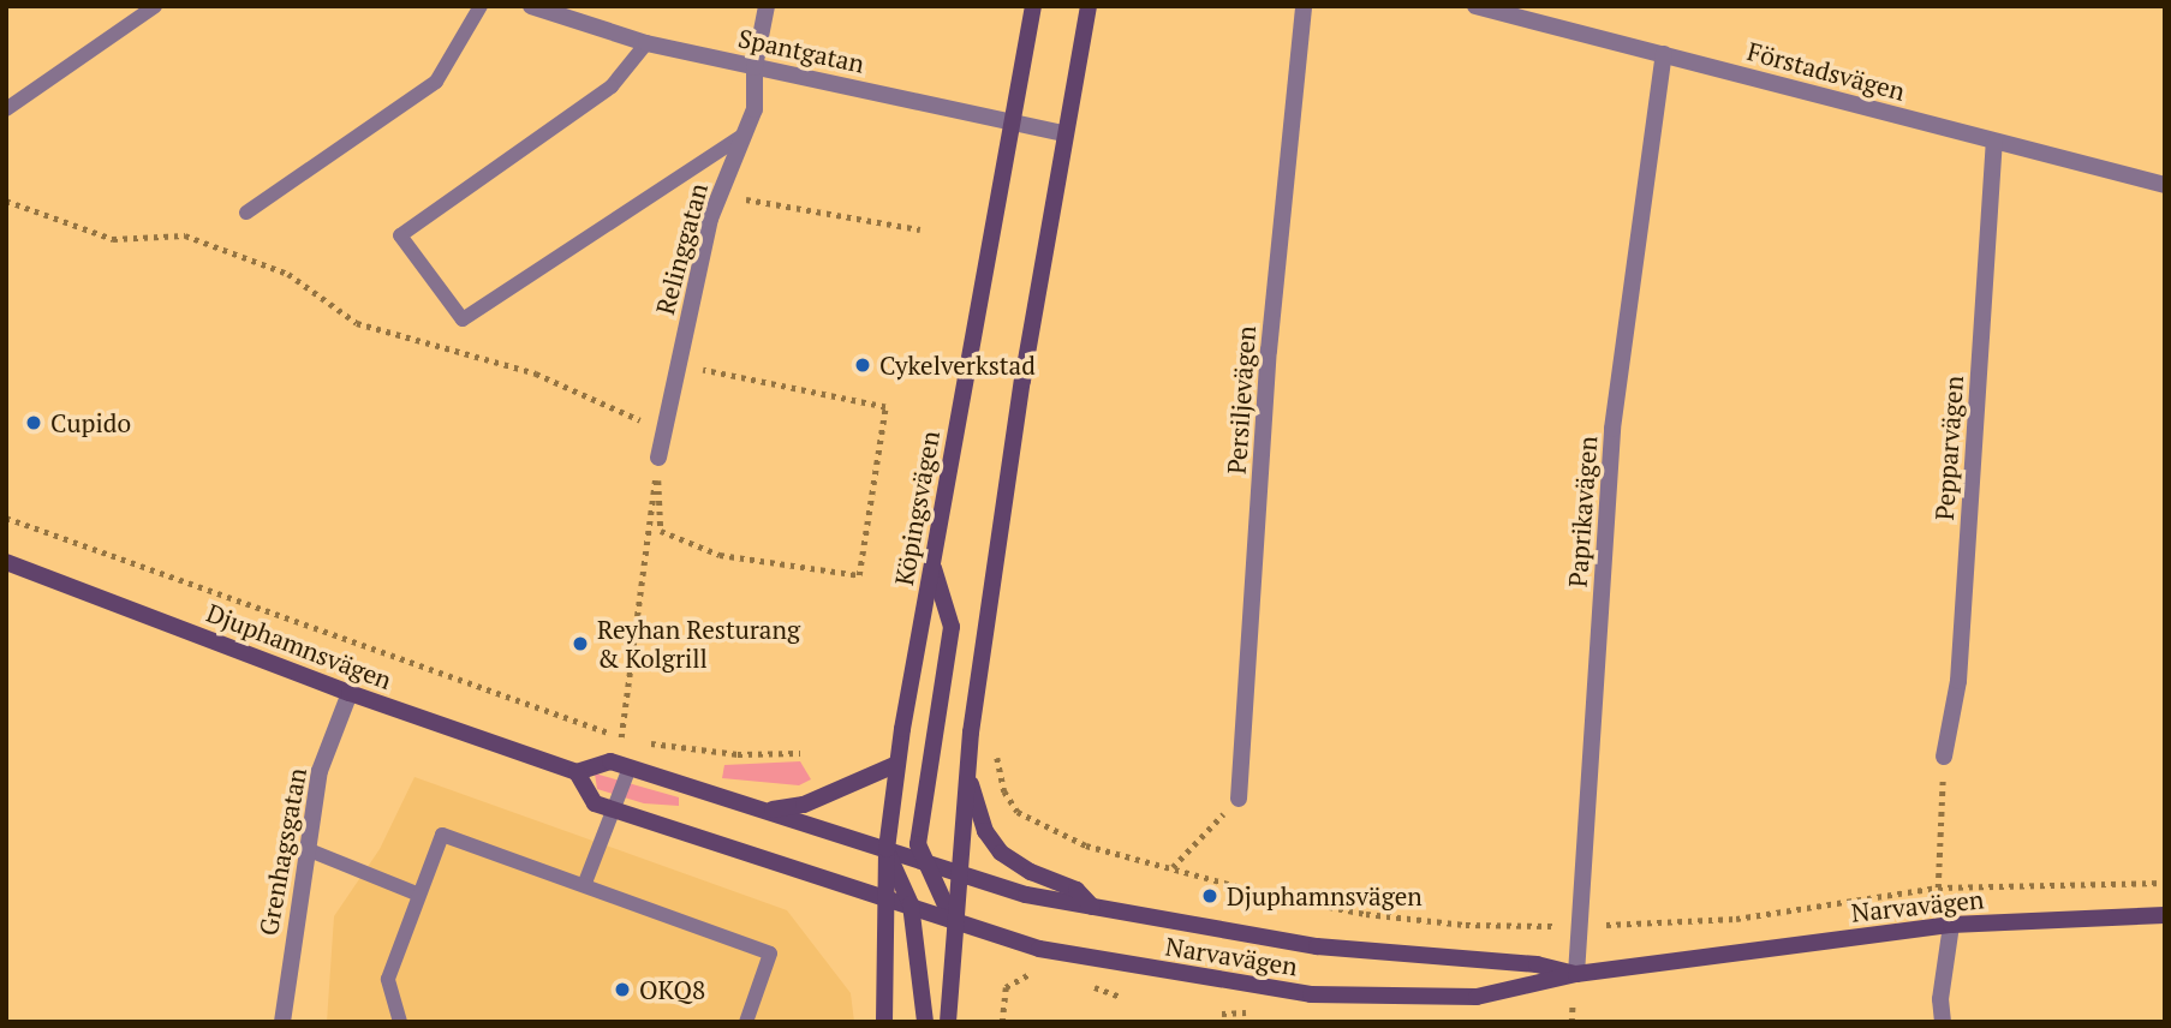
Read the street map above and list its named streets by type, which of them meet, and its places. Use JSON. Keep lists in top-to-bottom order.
{
  "streets": {
    "main road": ["Köpingsvägen", "Djuphamnsvägen", "Narvavägen"],
    "street": [
      "Spantgatan",
      "Förstadsvägen",
      "Relinggatan",
      "Persiljevägen",
      "Pepparvägen",
      "Paprikavägen",
      "Grenhagsgatan"
    ]
  },
  "crossings": [
    ["Spantgatan", "Relinggatan"],
    ["Spantgatan", "Köpingsvägen"],
    ["Förstadsvägen", "Pepparvägen"],
    ["Förstadsvägen", "Paprikavägen"],
    ["Köpingsvägen", "Narvavägen"],
    ["Paprikavägen", "Narvavägen"],
    ["Djuphamnsvägen", "Grenhagsgatan"]
  ],
  "places": [
    "Cykelverkstad",
    "Cupido",
    "Reyhan Resturang & Kolgrill",
    "Djuphamnsvägen",
    "OKQ8"
  ]
}
